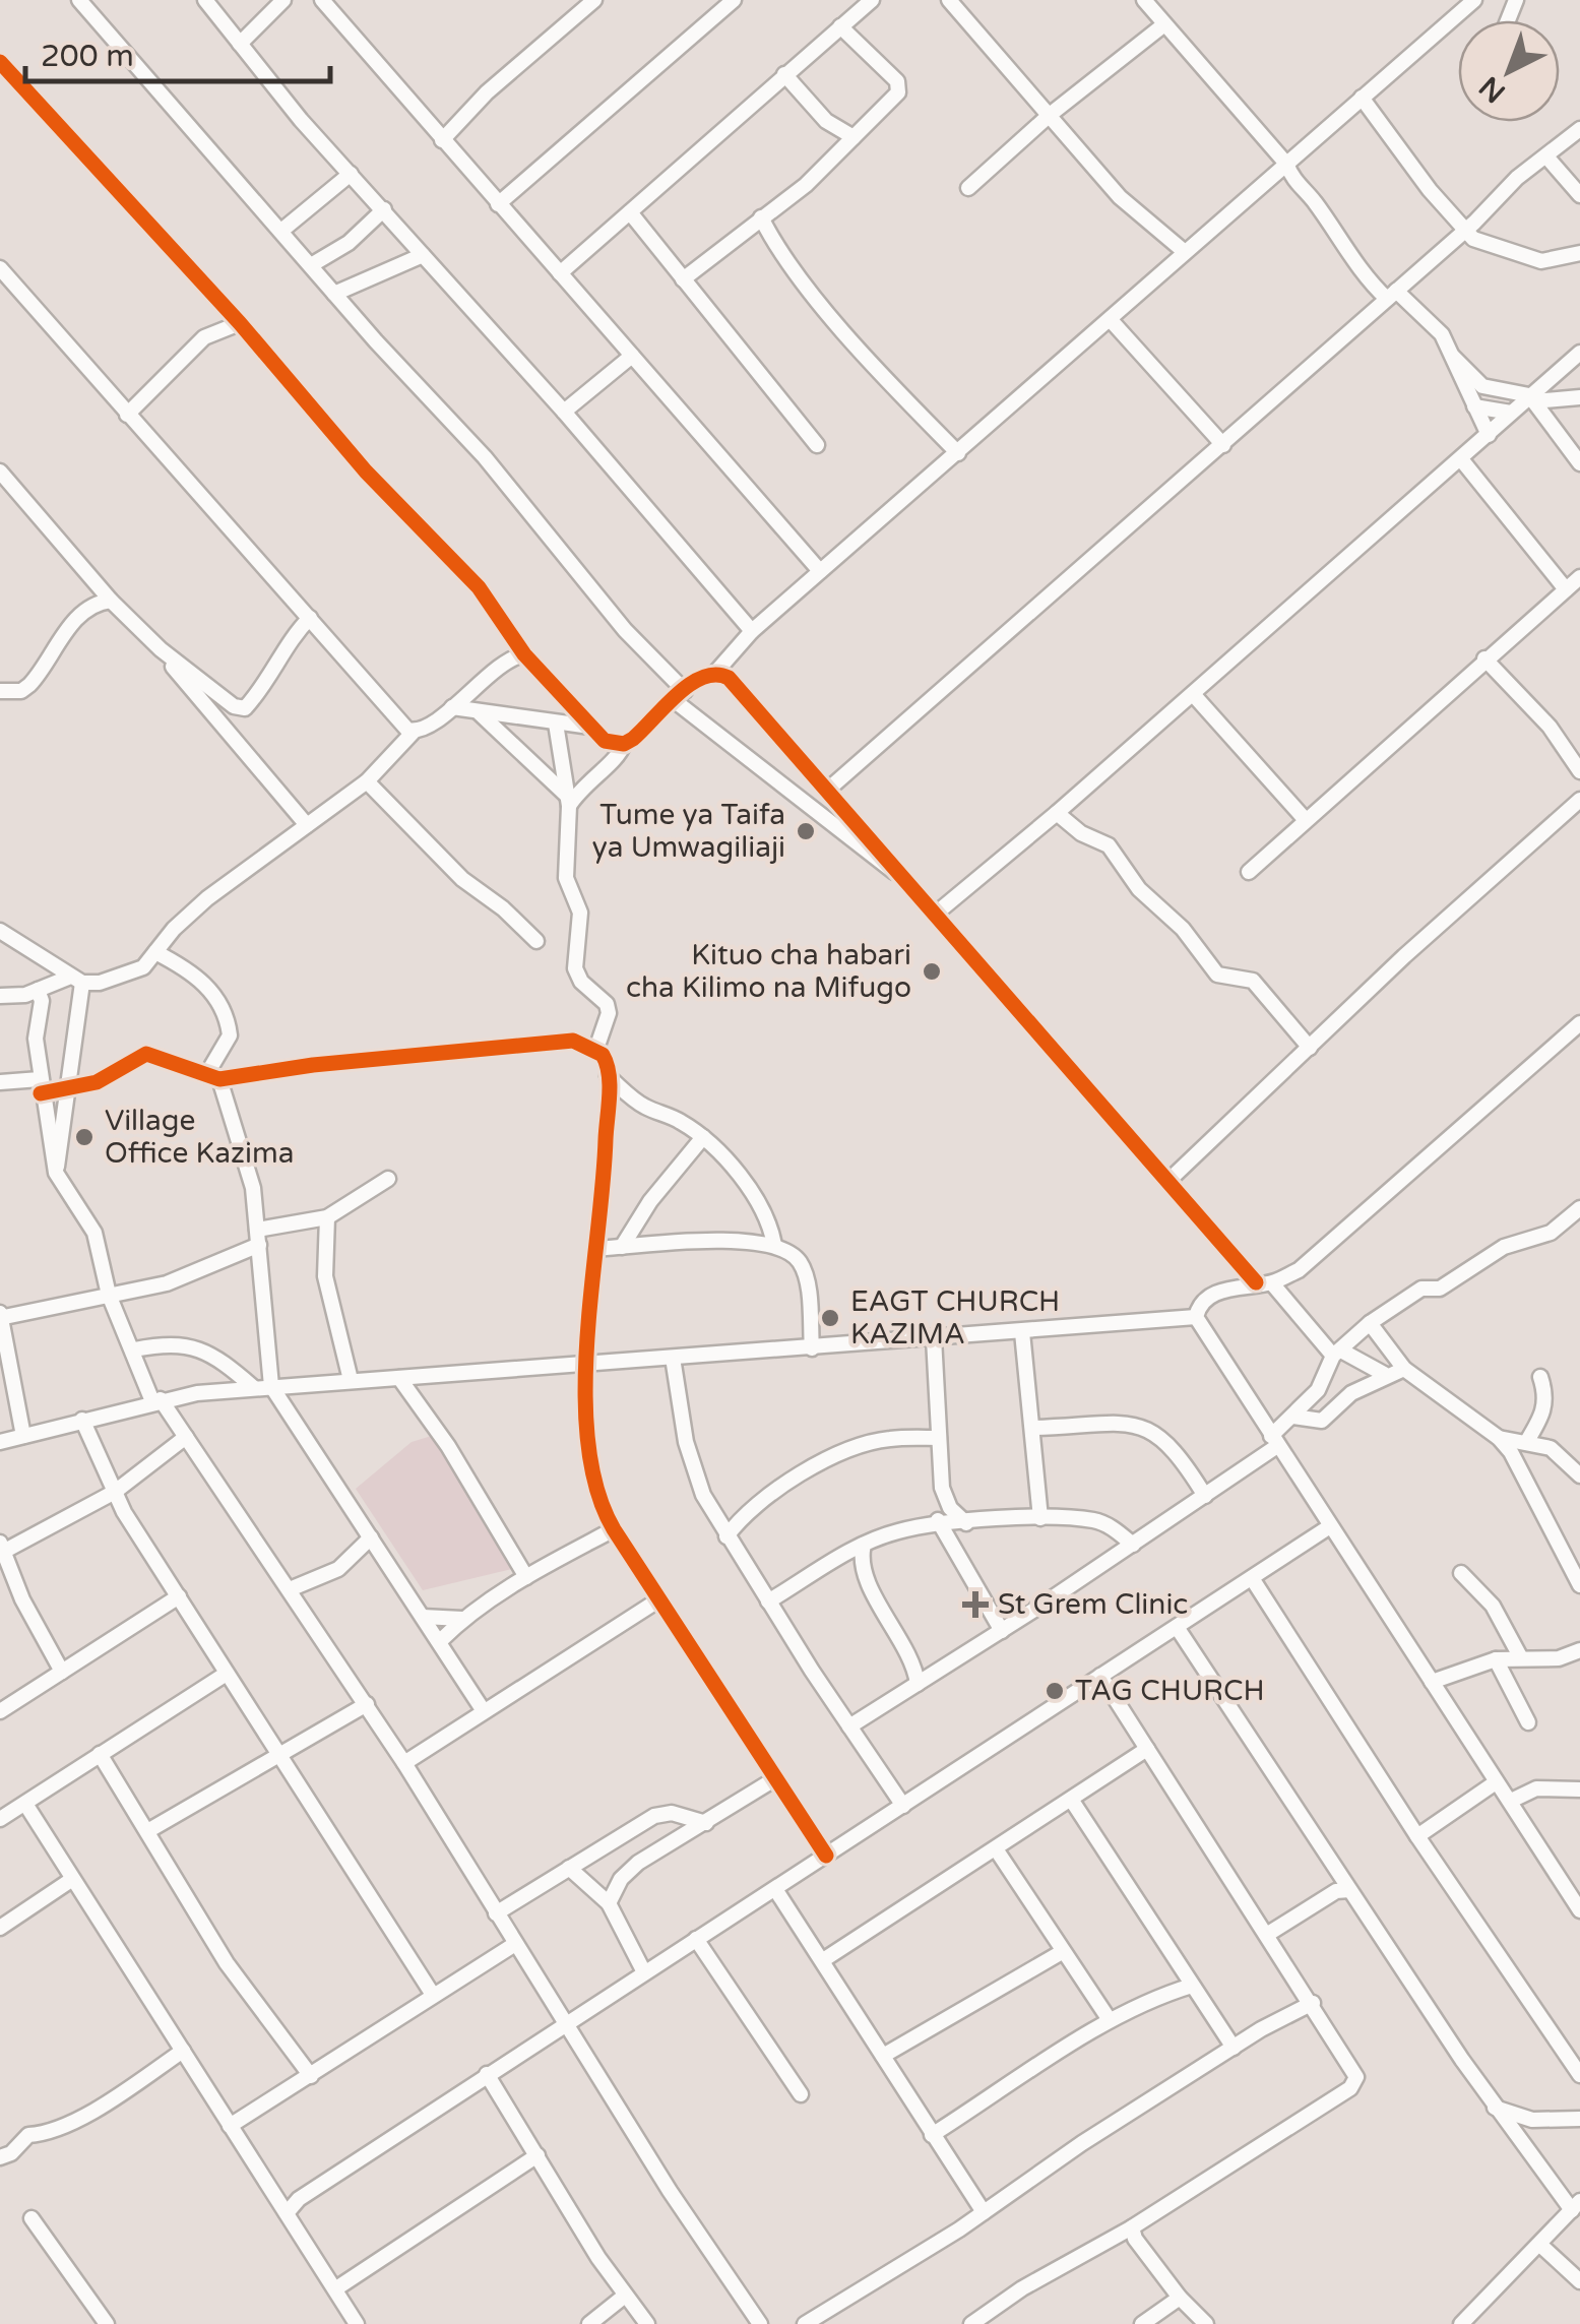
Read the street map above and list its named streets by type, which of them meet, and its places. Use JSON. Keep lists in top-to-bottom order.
{
  "places": {
    "other": [
      "Tume ya Taifa ya Umwagiliaji",
      "Kituo cha habari cha Kilimo na Mifugo",
      "Village Office Kazima",
      "EAGT CHURCH KAZIMA",
      "TAG CHURCH"
    ],
    "health": ["St Grem Clinic"]
  },
  "scale_bar": "200 m",
  "north": "bottom left"
}
